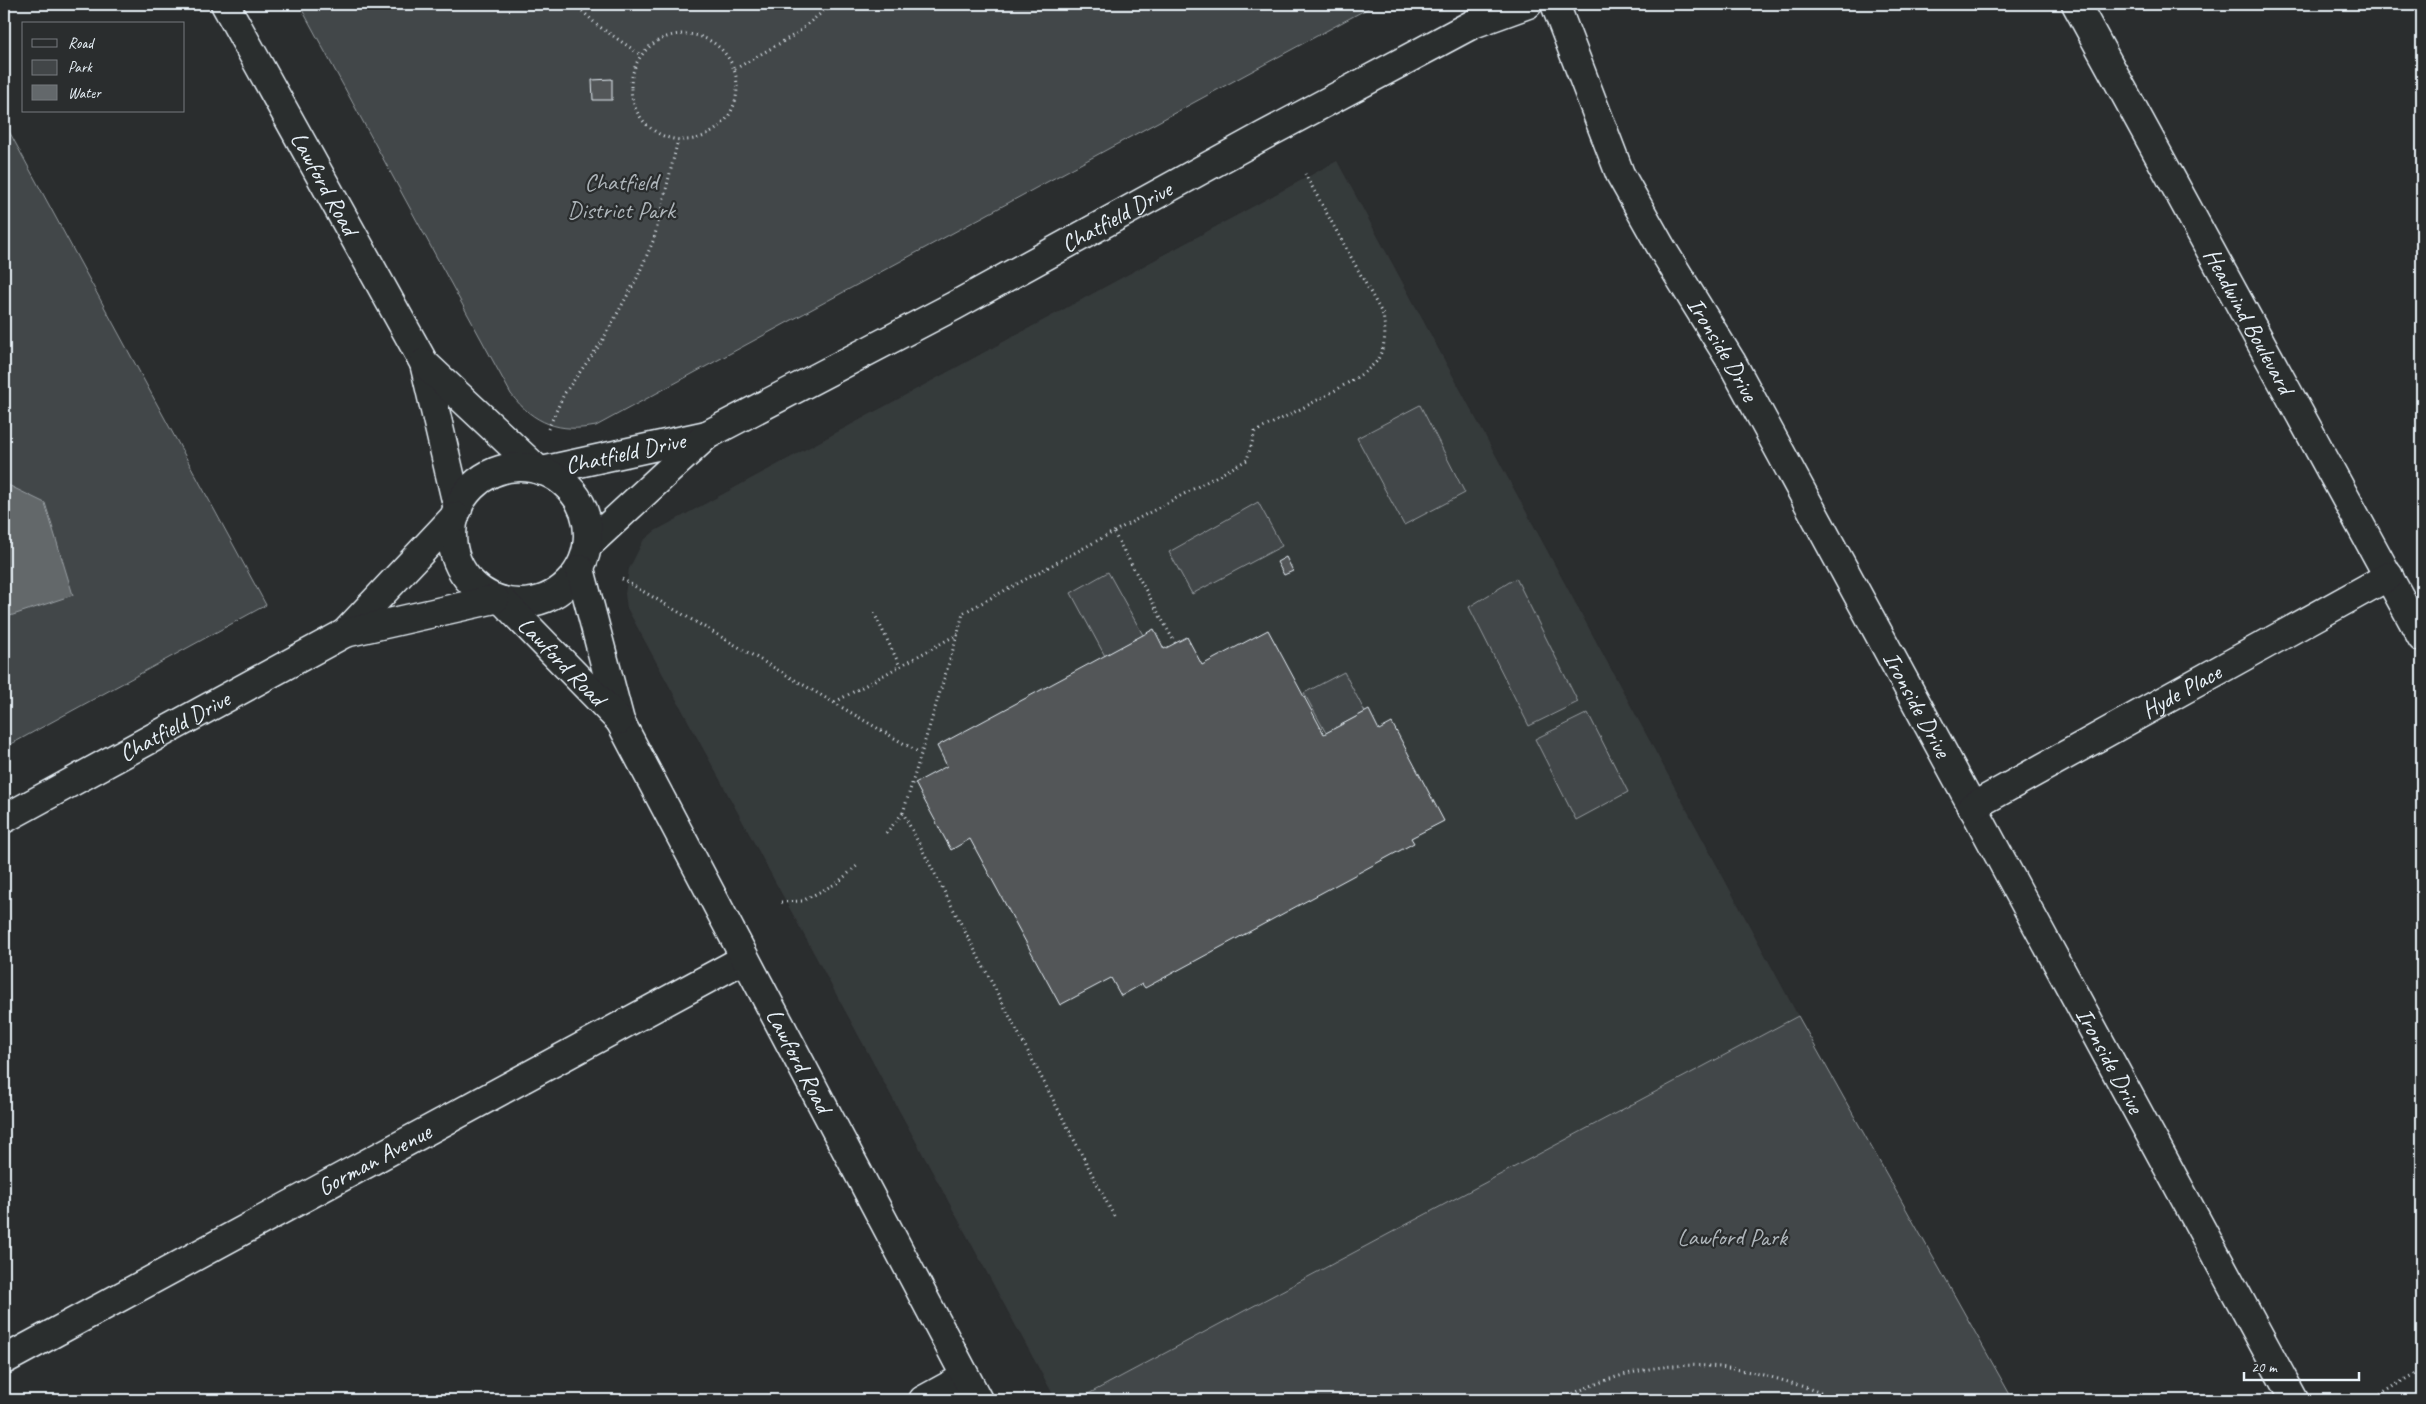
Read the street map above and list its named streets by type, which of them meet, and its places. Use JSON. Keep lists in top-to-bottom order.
{
  "streets": {
    "street": [
      "Lawford Road",
      "Chatfield Drive",
      "Headwind Boulevard",
      "Ironside Drive",
      "Hyde Place",
      "Gorman Avenue"
    ]
  },
  "crossings": [
    ["Lawford Road", "Chatfield Drive"],
    ["Lawford Road", "Gorman Avenue"],
    ["Headwind Boulevard", "Hyde Place"],
    ["Ironside Drive", "Hyde Place"]
  ],
  "parks": ["Chatfield District Park", "Lawford Park"],
  "legend": ["Road", "Park", "Water"],
  "scale_bar": "20 m"
}
